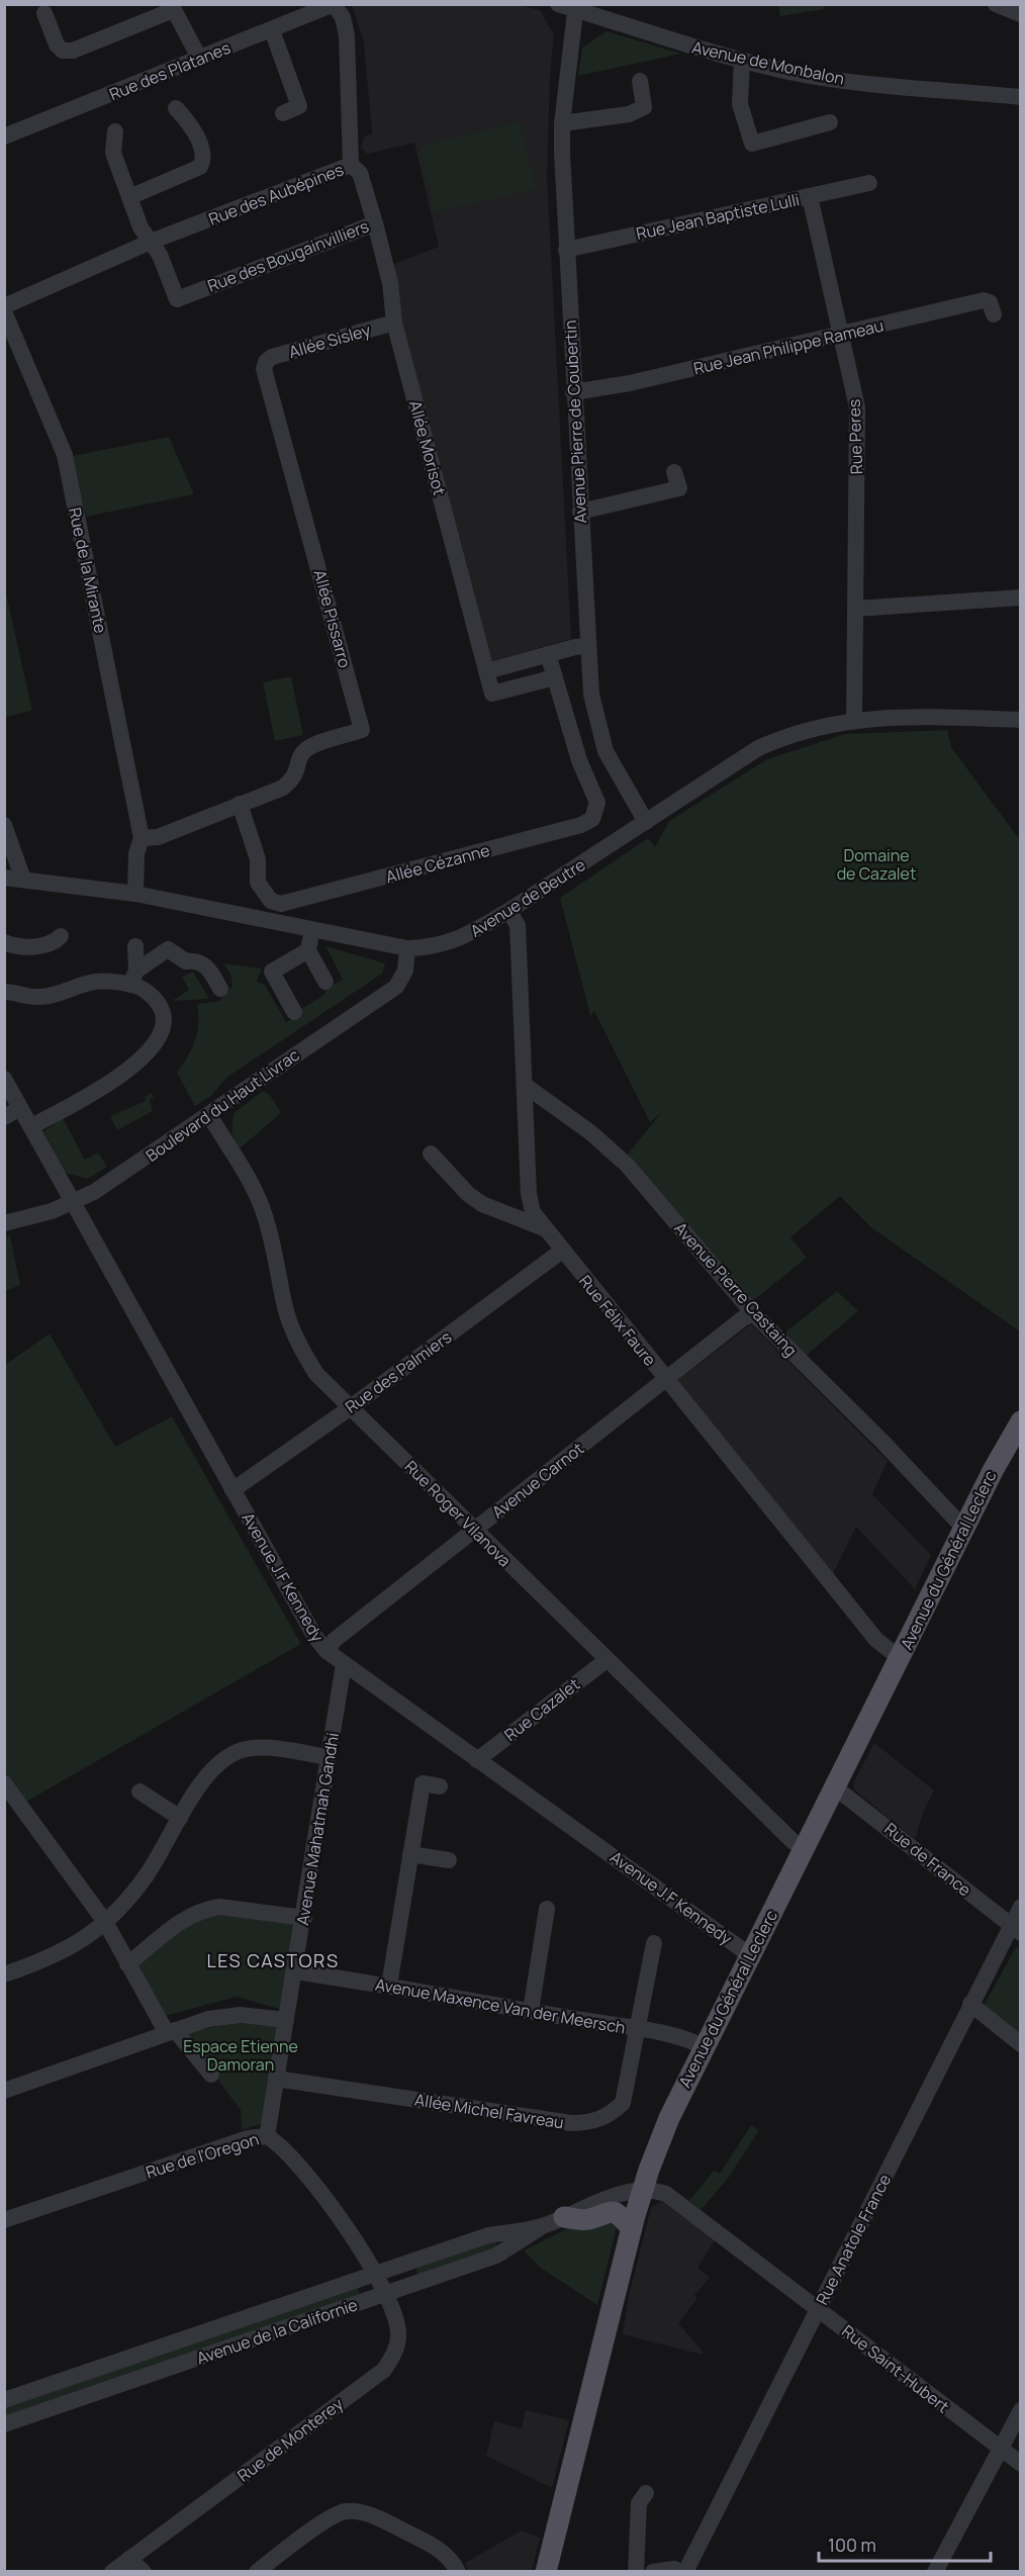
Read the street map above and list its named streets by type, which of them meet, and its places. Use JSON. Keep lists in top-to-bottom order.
{
  "streets": {
    "main road": ["Avenue du Général Leclerc"],
    "street": [
      "Avenue de Monbalon",
      "Rue des Platanes",
      "Rue des Aubépines",
      "Rue Jean Baptiste Lulli",
      "Rue des Bougainvilliers",
      "Allée Sisley",
      "Rue Jean Philippe Rameau",
      "Avenue Pierre de Coubertin",
      "Rue Peres",
      "Allée Morisot",
      "Rue de la Mirante",
      "Allée Pissarro",
      "Allée Cézanne",
      "Avenue de Beutre",
      "Boulevard du Haut Livrac",
      "Avenue Pierre Castaing",
      "Rue Félix Faure",
      "Rue des Palmiers",
      "Avenue Carnot",
      "Rue Roger Vilanova",
      "Avenue J.F Kennedy",
      "Rue Cazalet",
      "Avenue Mahatmah Gandhi",
      "Rue de France",
      "Avenue Maxence Van der Meersch",
      "Allée Michel Favreau",
      "Rue de l'Oregon",
      "Rue Anatole France",
      "Avenue de la Californie",
      "Rue Saint-Hubert",
      "Rue de Monterey"
    ]
  },
  "crossings": [
    ["Avenue de Monbalon", "Avenue Pierre de Coubertin"],
    ["Rue des Platanes", "Rue des Aubépines"],
    ["Rue des Aubépines", "Rue des Bougainvilliers"],
    ["Rue Jean Baptiste Lulli", "Avenue Pierre de Coubertin"],
    ["Rue Jean Baptiste Lulli", "Rue Peres"],
    ["Rue des Bougainvilliers", "Allée Morisot"],
    ["Allée Sisley", "Allée Morisot"],
    ["Allée Sisley", "Allée Pissarro"],
    ["Rue Jean Philippe Rameau", "Avenue Pierre de Coubertin"],
    ["Rue Jean Philippe Rameau", "Rue Peres"],
    ["Avenue Pierre de Coubertin", "Avenue de Beutre"],
    ["Rue Peres", "Avenue de Beutre"],
    ["Allée Morisot", "Allée Cézanne"],
    ["Rue de la Mirante", "Avenue de Beutre"],
    ["Allée Pissarro", "Allée Cézanne"],
    ["Avenue de Beutre", "Boulevard du Haut Livrac"],
    ["Avenue de Beutre", "Rue Félix Faure"],
    ["Boulevard du Haut Livrac", "Rue Roger Vilanova"],
    ["Boulevard du Haut Livrac", "Avenue J.F Kennedy"],
    ["Avenue Pierre Castaing", "Rue Félix Faure"],
    ["Avenue Pierre Castaing", "Avenue Carnot"],
    ["Avenue Pierre Castaing", "Avenue du Général Leclerc"],
    ["Rue Félix Faure", "Rue des Palmiers"],
    ["Rue Félix Faure", "Avenue Carnot"],
    ["Rue Félix Faure", "Avenue du Général Leclerc"],
    ["Rue des Palmiers", "Rue Roger Vilanova"],
    ["Rue des Palmiers", "Avenue J.F Kennedy"],
    ["Avenue Carnot", "Rue Roger Vilanova"],
    ["Avenue Carnot", "Avenue J.F Kennedy"],
    ["Rue Roger Vilanova", "Avenue du Général Leclerc"],
    ["Rue Roger Vilanova", "Rue Cazalet"],
    ["Avenue du Général Leclerc", "Avenue J.F Kennedy"],
    ["Avenue du Général Leclerc", "Rue de France"],
    ["Avenue du Général Leclerc", "Avenue Maxence Van der Meersch"],
    ["Avenue du Général Leclerc", "Avenue de la Californie"],
    ["Avenue du Général Leclerc", "Rue Saint-Hubert"],
    ["Avenue J.F Kennedy", "Rue Cazalet"],
    ["Avenue J.F Kennedy", "Avenue Mahatmah Gandhi"],
    ["Avenue Mahatmah Gandhi", "Avenue Maxence Van der Meersch"],
    ["Avenue Mahatmah Gandhi", "Allée Michel Favreau"],
    ["Avenue Mahatmah Gandhi", "Rue de l'Oregon"],
    ["Rue de France", "Rue Anatole France"],
    ["Avenue Maxence Van der Meersch", "Allée Michel Favreau"],
    ["Rue de l'Oregon", "Avenue de la Californie"],
    ["Rue de l'Oregon", "Rue de Monterey"],
    ["Rue Anatole France", "Rue Saint-Hubert"],
    ["Avenue de la Californie", "Rue Saint-Hubert"],
    ["Avenue de la Californie", "Rue de Monterey"]
  ],
  "districts": ["LES CASTORS"],
  "parks": ["Domaine de Cazalet", "Espace Etienne Damoran"],
  "scale_bar": "100 m"
}
